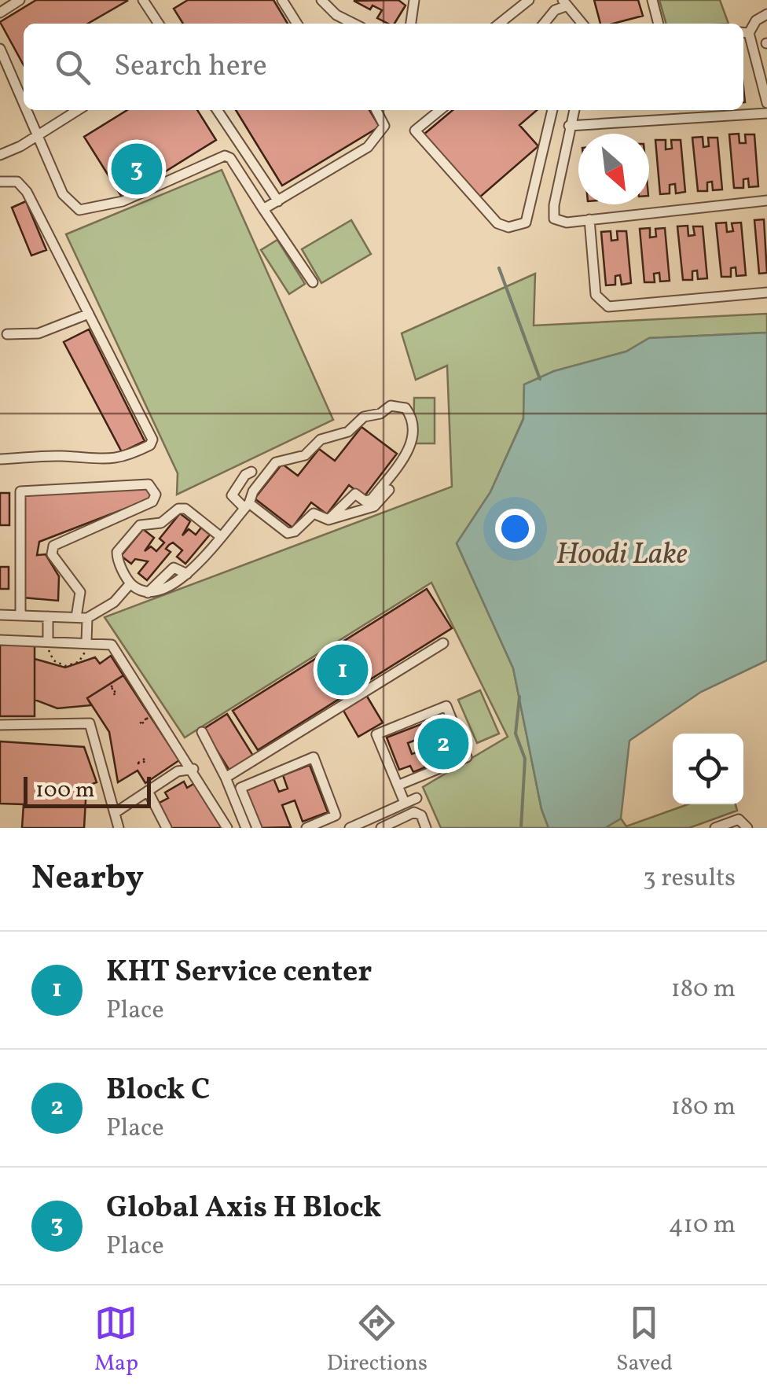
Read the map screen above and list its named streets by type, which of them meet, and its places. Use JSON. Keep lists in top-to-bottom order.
{
  "water": ["Hoodi Lake"],
  "scale_bar": "100 m",
  "north": "bottom right",
  "page": {
    "search": "Search here",
    "pins": ["3", "1", "2"],
    "scale": "100 m",
    "heading": ["Nearby", "3 results"],
    "list": [
      {
        "mark": "1",
        "name": "KHT Service center",
        "note": "Place",
        "value": "180 m"
      },
      {
        "mark": "2",
        "name": "Block C",
        "note": "Place",
        "value": "180 m"
      },
      {
        "mark": "3",
        "name": "Global Axis H Block",
        "note": "Place",
        "value": "410 m"
      }
    ],
    "nav": ["Map", "Directions", "Saved"]
  }
}
